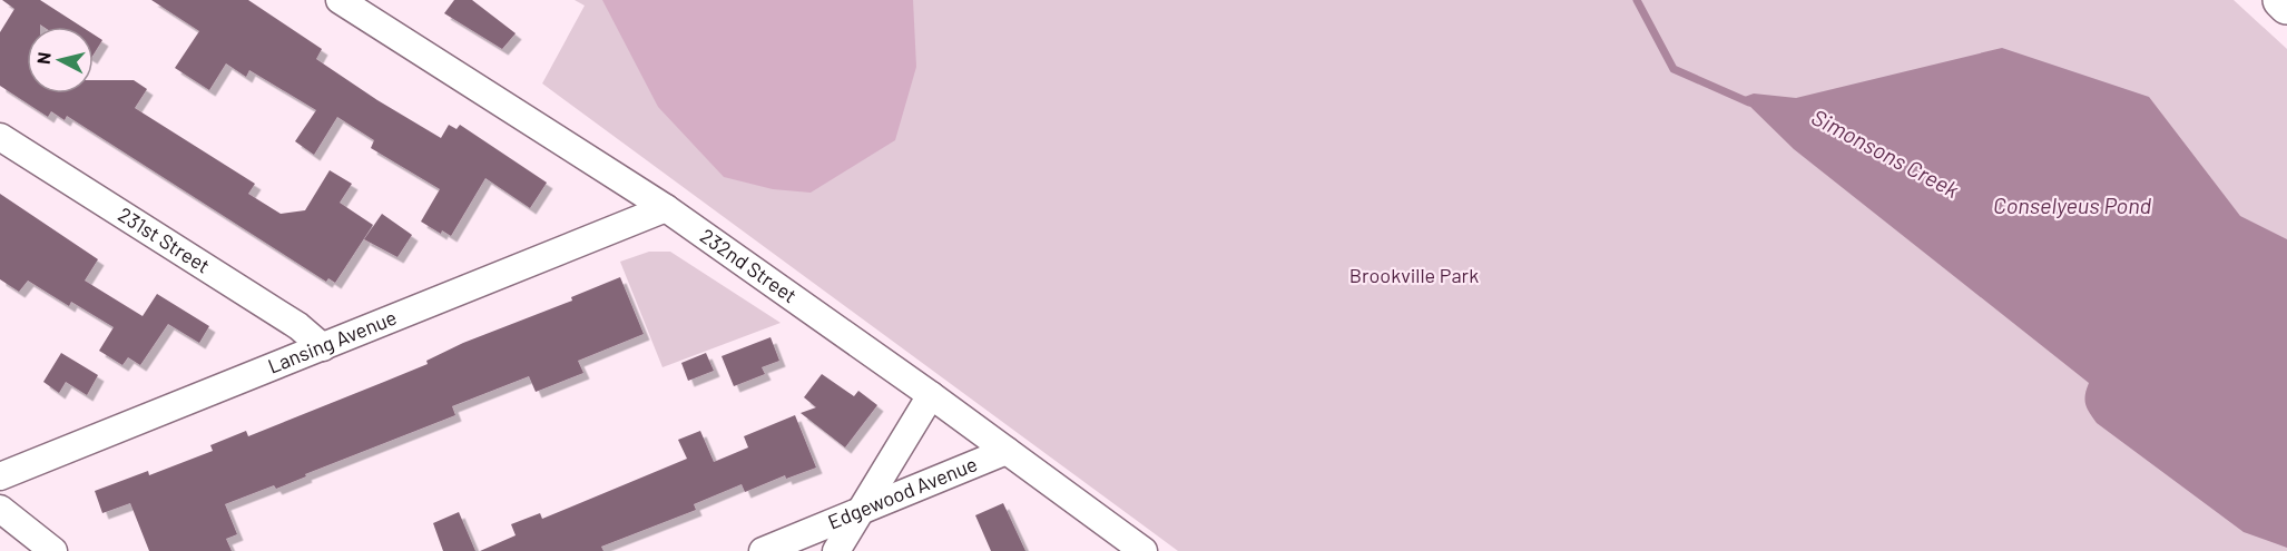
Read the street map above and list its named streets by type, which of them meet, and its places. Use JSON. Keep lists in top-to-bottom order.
{
  "streets": {
    "street": [
      "231st Street",
      "232nd Street",
      "Lansing Avenue",
      "Edgewood Avenue"
    ]
  },
  "crossings": [
    ["231st Street", "Lansing Avenue"],
    ["232nd Street", "Lansing Avenue"],
    ["232nd Street", "Edgewood Avenue"]
  ],
  "water": ["Simonsons Creek", "Conselyeus Pond"],
  "parks": ["Brookville Park"],
  "north": "left"
}
